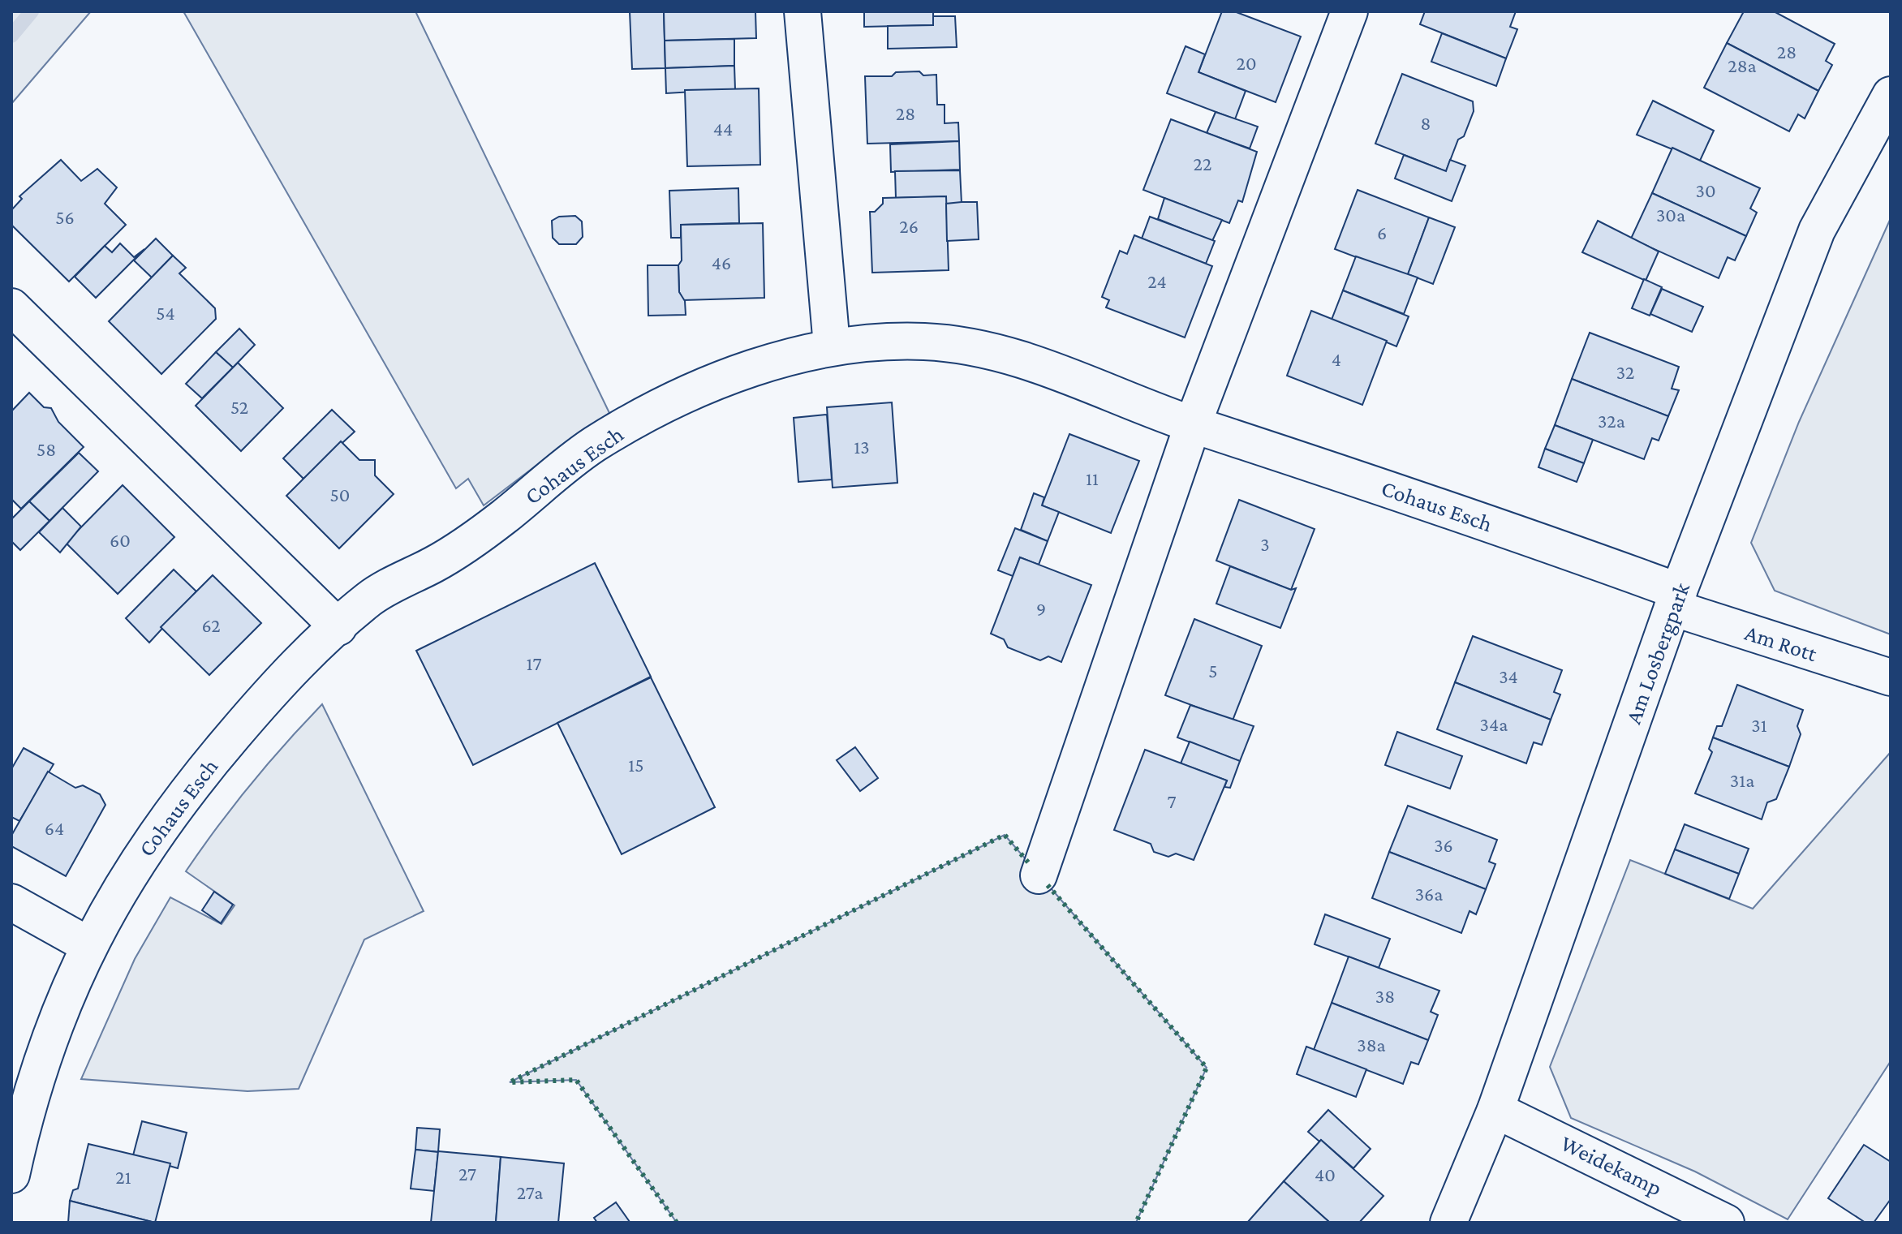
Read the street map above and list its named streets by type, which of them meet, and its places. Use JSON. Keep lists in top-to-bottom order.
{
  "streets": {
    "street": [
      "Cohaus Esch",
      "Am Rott",
      "Am Losbergpark",
      "Weidekamp"
    ]
  },
  "crossings": [
    ["Cohaus Esch", "Am Rott"],
    ["Cohaus Esch", "Am Losbergpark"],
    ["Am Rott", "Am Losbergpark"],
    ["Am Losbergpark", "Weidekamp"]
  ],
  "house_numbers": [
    "28",
    "20",
    "28a",
    "28",
    "8",
    "44",
    "22",
    "30",
    "30a",
    "56",
    "26",
    "6",
    "46",
    "24",
    "54",
    "4",
    "32",
    "52",
    "32a",
    "13",
    "58",
    "11",
    "50",
    "60",
    "3",
    "9",
    "62",
    "17",
    "5",
    "34",
    "34a",
    "31",
    "15",
    "31a",
    "7",
    "64",
    "36",
    "36a",
    "38",
    "38a",
    "27",
    "40",
    "21",
    "27a"
  ]
}
